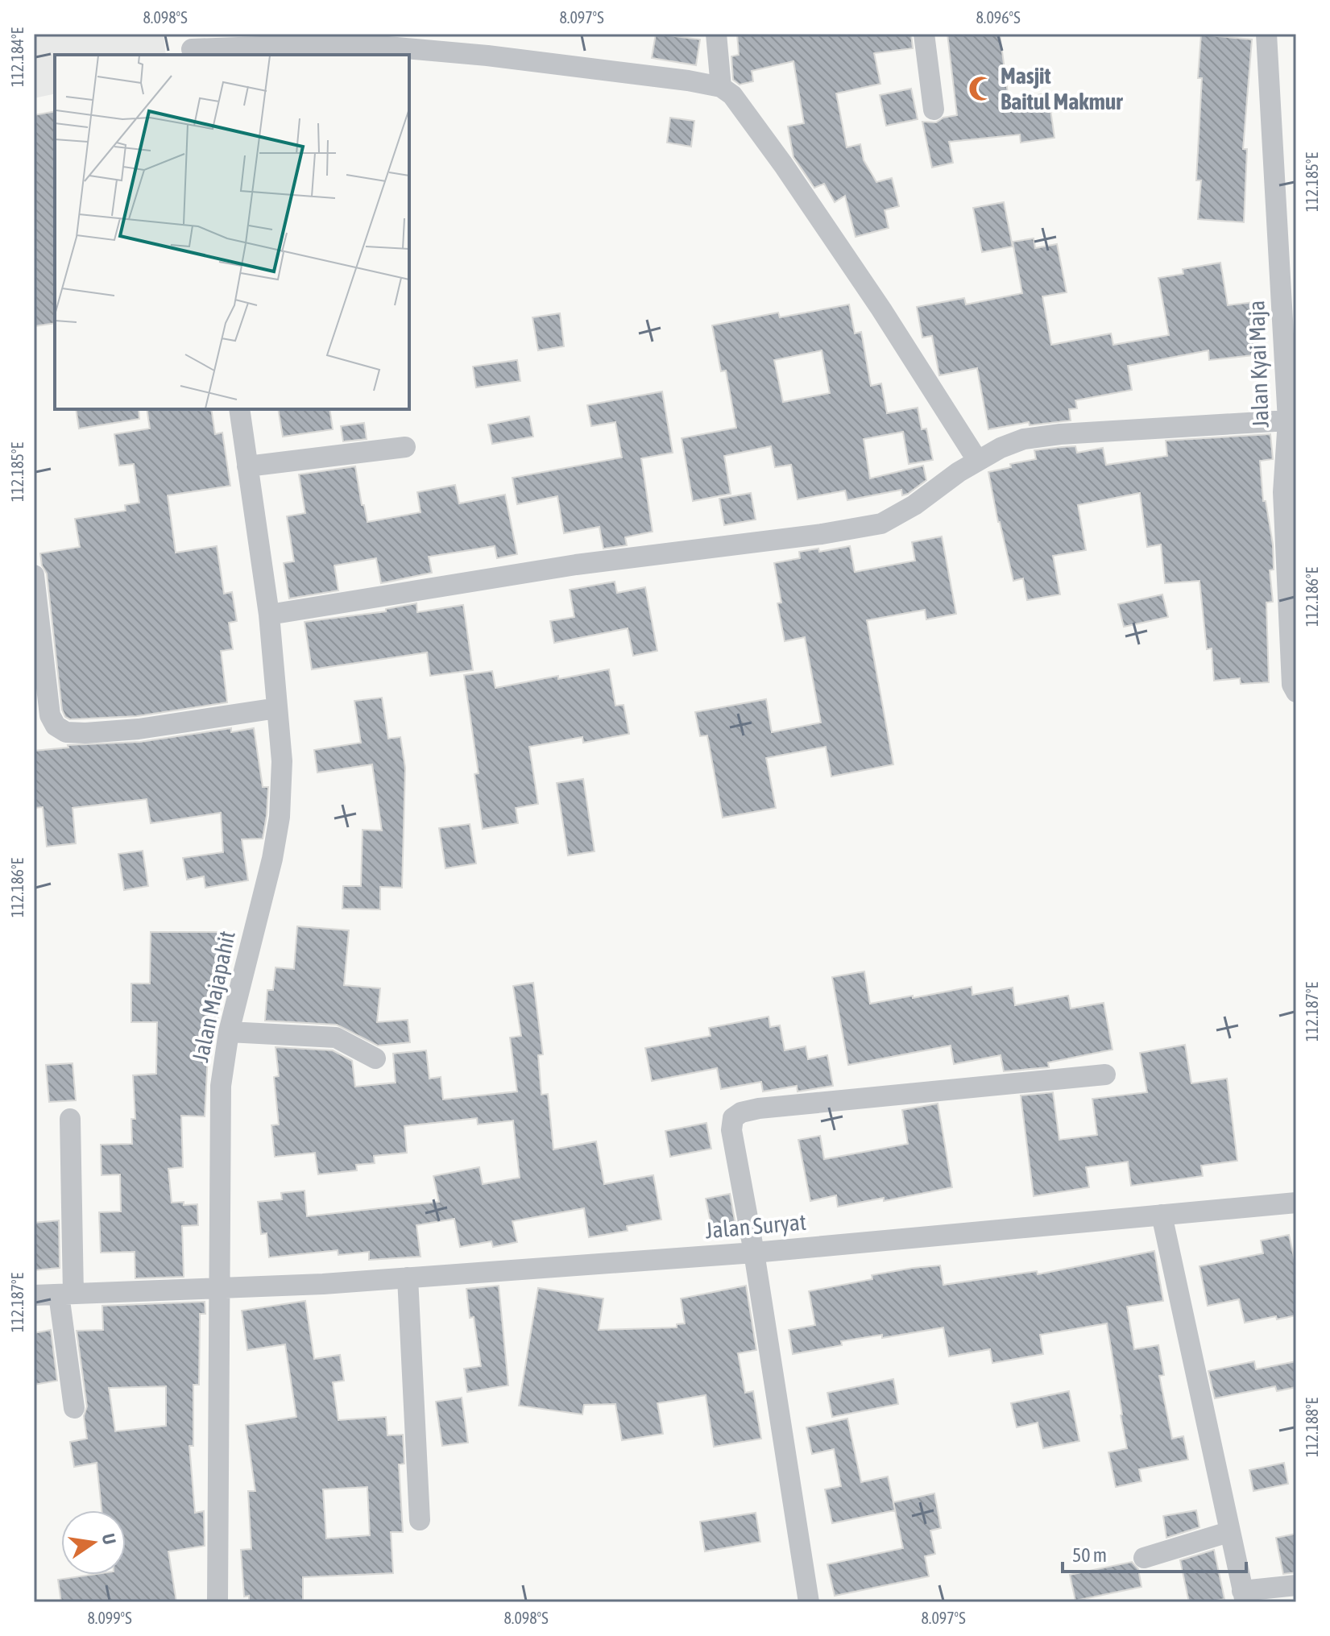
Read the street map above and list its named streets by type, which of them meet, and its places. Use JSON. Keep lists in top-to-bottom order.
{
  "streets": {
    "street": ["Jalan Kyai Maja", "Jalan Majapahit", "Jalan Suryat"]
  },
  "crossings": [
    ["Jalan Majapahit", "Jalan Suryat"]
  ],
  "places": {
    "mosque": ["Masjit Baitul Makmur"]
  },
  "scale_bar": "50 m",
  "north": "right",
  "coordinates": [
    "8.098°S",
    "8.097°S",
    "8.096°S",
    "112.184°E",
    "112.185°E",
    "112.186°E",
    "112.187°E",
    "112.188°E",
    "8.099°S"
  ]
}
